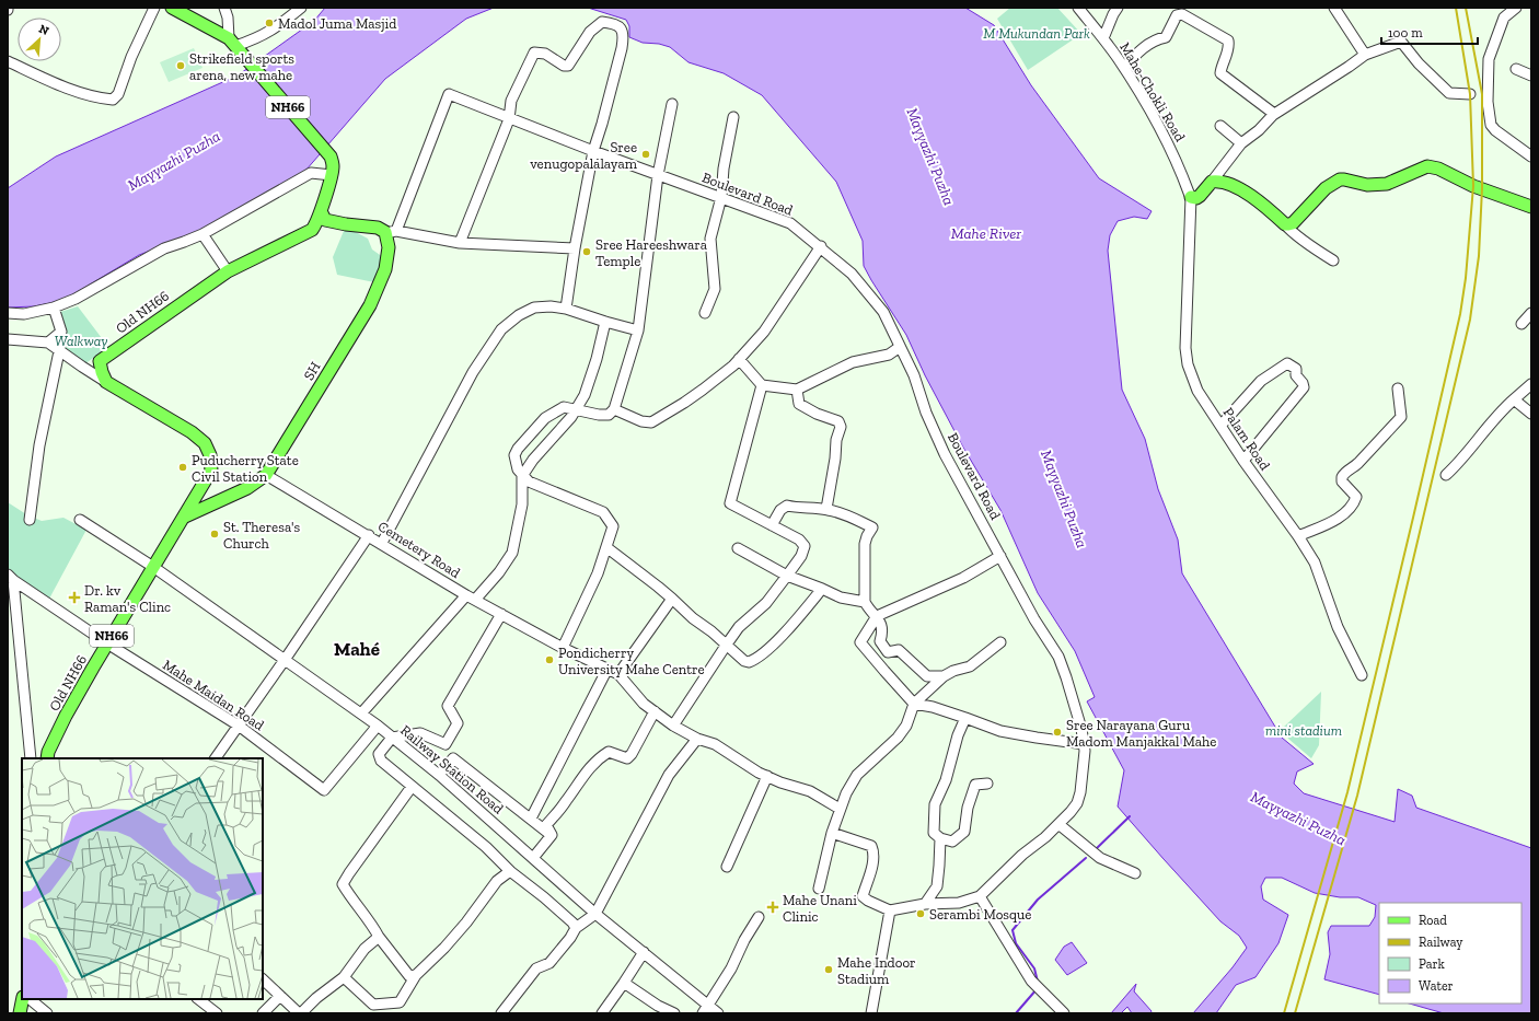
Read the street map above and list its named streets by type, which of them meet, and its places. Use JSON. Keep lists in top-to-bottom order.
{
  "streets": {
    "main road": ["NH66", "Old NH66", "SH"],
    "street": [
      "Mahe-Chokli Road",
      "Boulevard Road",
      "Palam Road",
      "Cemetery Road",
      "Mahe Maidan Road",
      "Railway Station Road"
    ]
  },
  "crossings": [
    ["Mahe-Chokli Road", "Palam Road"],
    ["Boulevard Road", "SH"],
    ["Old NH66", "SH"],
    ["Old NH66", "Mahe Maidan Road"],
    ["Old NH66", "Railway Station Road"],
    ["SH", "Cemetery Road"],
    ["Cemetery Road", "Railway Station Road"],
    ["Mahe Maidan Road", "Railway Station Road"]
  ],
  "districts": ["Mahé"],
  "water": ["Mayyazhi Puzha", "Mahe River"],
  "parks": ["M Mukundan Park", "Walkway", "mini stadium"],
  "places": {
    "other": [
      "Madol Juma Masjid",
      "Strikefield sports arena, new mahe",
      "Sree venugopalalayam",
      "Sree Hareeshwara Temple",
      "Puducherry State Civil Station",
      "St. Theresa's Church",
      "Pondicherry University Mahe Centre",
      "Sree Narayana Guru Madom Manjakkal Mahe",
      "Serambi Mosque",
      "Mahe Indoor Stadium"
    ],
    "health": ["Dr. kv Raman's Clinc", "Mahe Unani Clinic"]
  },
  "legend": [
    "Road",
    "Railway",
    "Park",
    "Water"
  ],
  "scale_bar": "100 m",
  "north": "top right"
}
